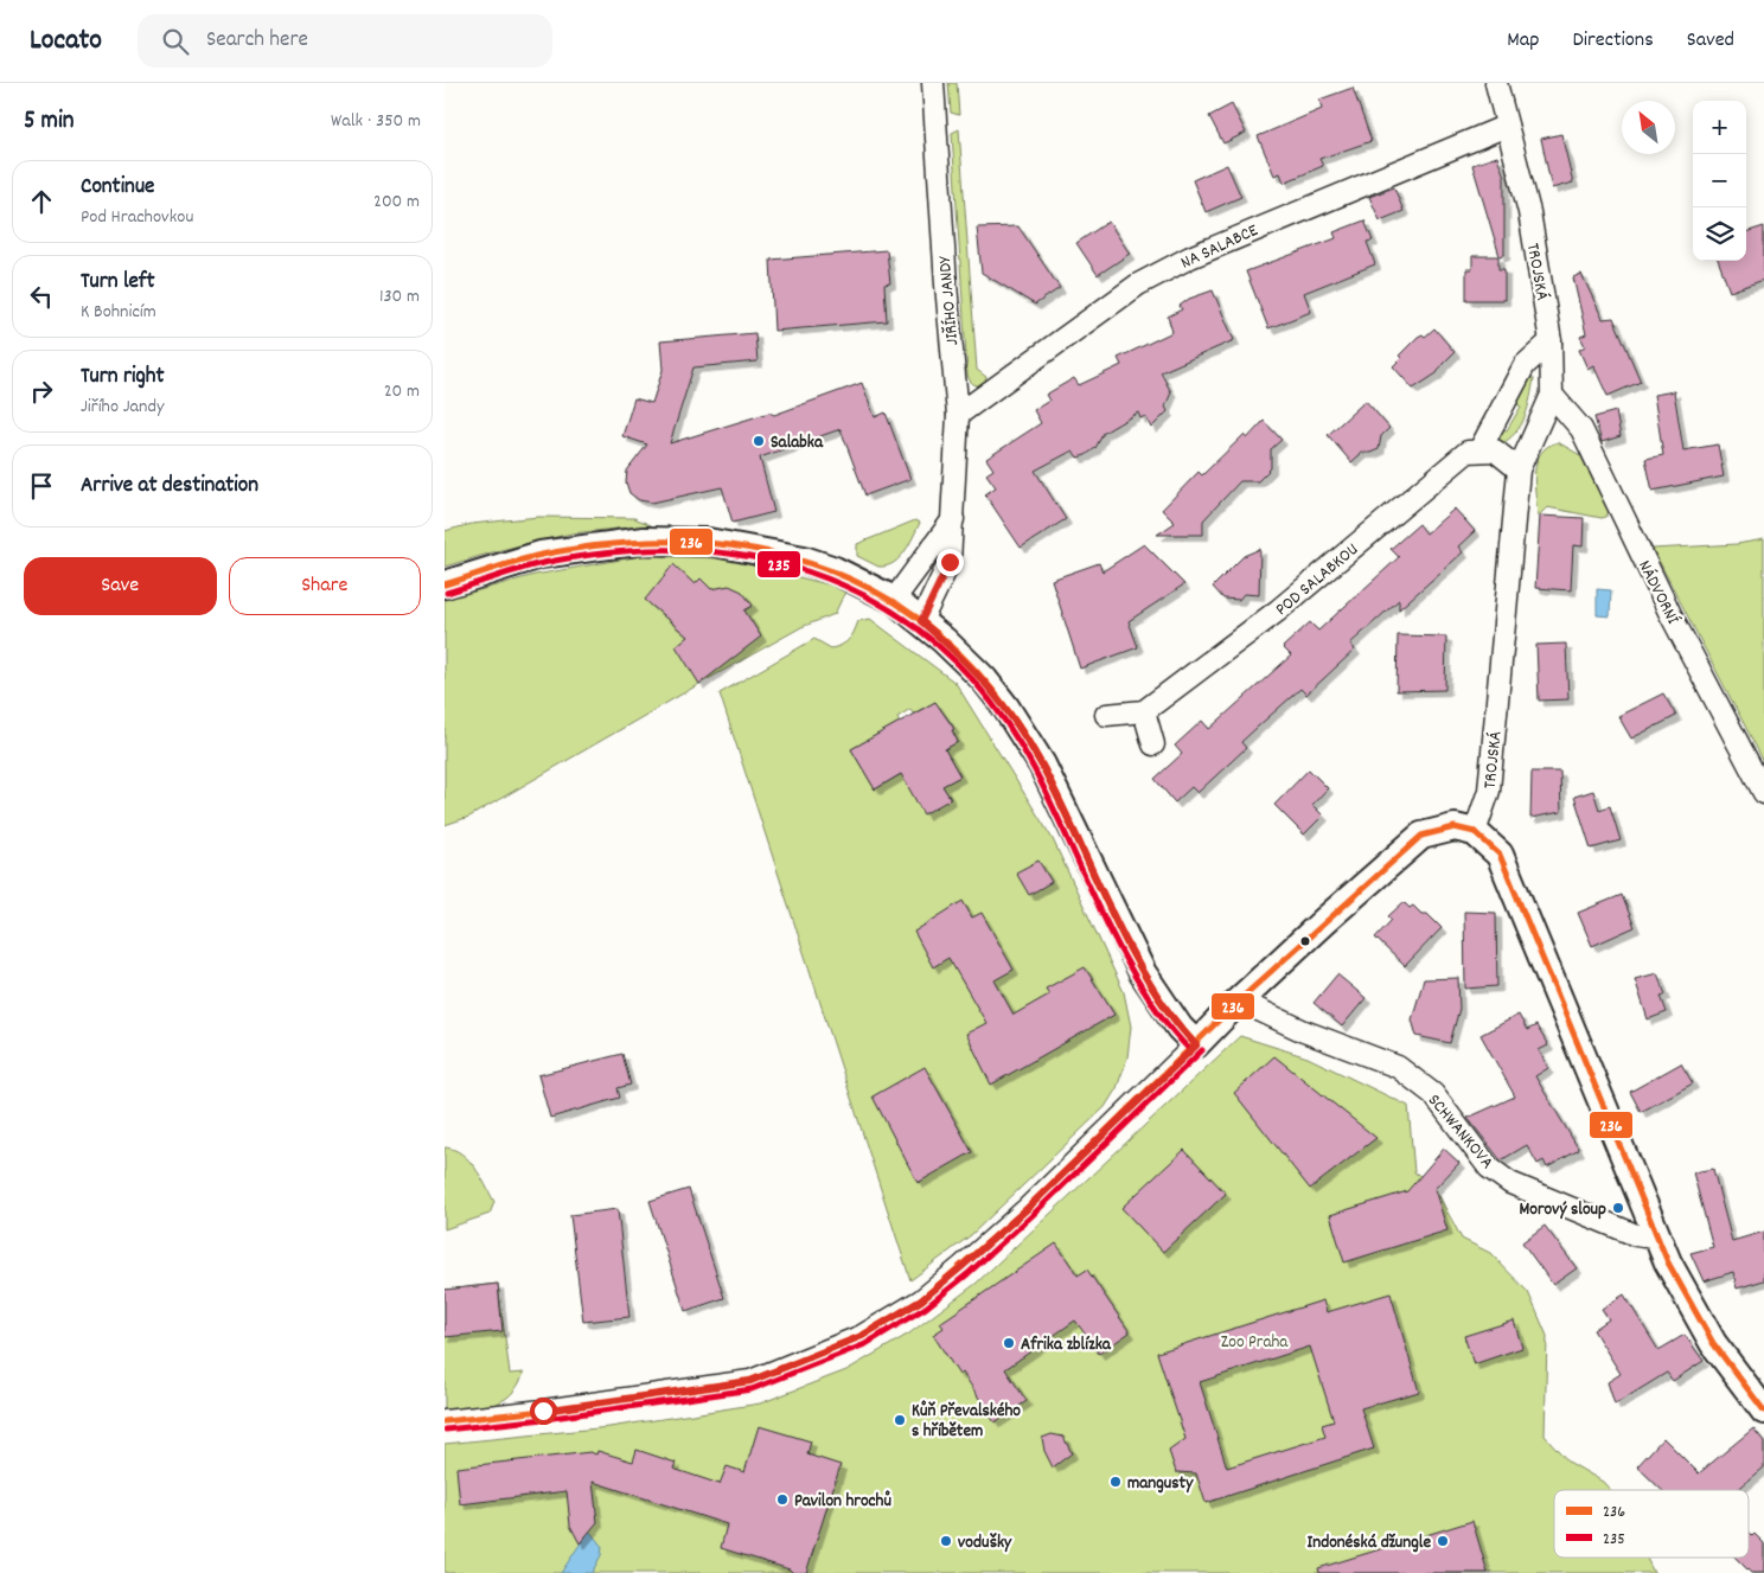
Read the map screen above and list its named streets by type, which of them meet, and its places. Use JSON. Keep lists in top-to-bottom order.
{
  "streets": {
    "street": [
      "NA SALABCE",
      "TROJSKÁ",
      "JIŘÍHO JANDY",
      "POD SALABKOU",
      "NÁDVORNÍ",
      "SCHWANKOVA"
    ]
  },
  "crossings": [
    ["NA SALABCE", "TROJSKÁ"],
    ["NA SALABCE", "JIŘÍHO JANDY"],
    ["TROJSKÁ", "NÁDVORNÍ"]
  ],
  "parks": ["Zoo Praha"],
  "places": [
    "Salabka",
    "Morový sloup",
    "Afrika zblízka",
    "Kůň Převalského s hříbětem",
    "mangusty",
    "Pavilon hrochů",
    "vodušky",
    "Indonéská džungle"
  ],
  "lines": ["transit line 236", "transit line 235"],
  "legend": ["236", "235"],
  "north": "top left",
  "page": {
    "header": "Locato",
    "search": "Search here",
    "nav": ["Map", "Directions", "Saved"],
    "heading": ["5 min", "Walk · 350 m"],
    "map_buttons": ["+", "−"],
    "list": [
      ["Continue", "Pod Hrachovkou", "200 m"],
      ["Turn left", "K Bohnicím", "130 m"],
      ["Turn right", "Jiřího Jandy", "20 m"],
      "Arrive at destination"
    ],
    "buttons": ["Save", "Share"]
  }
}
